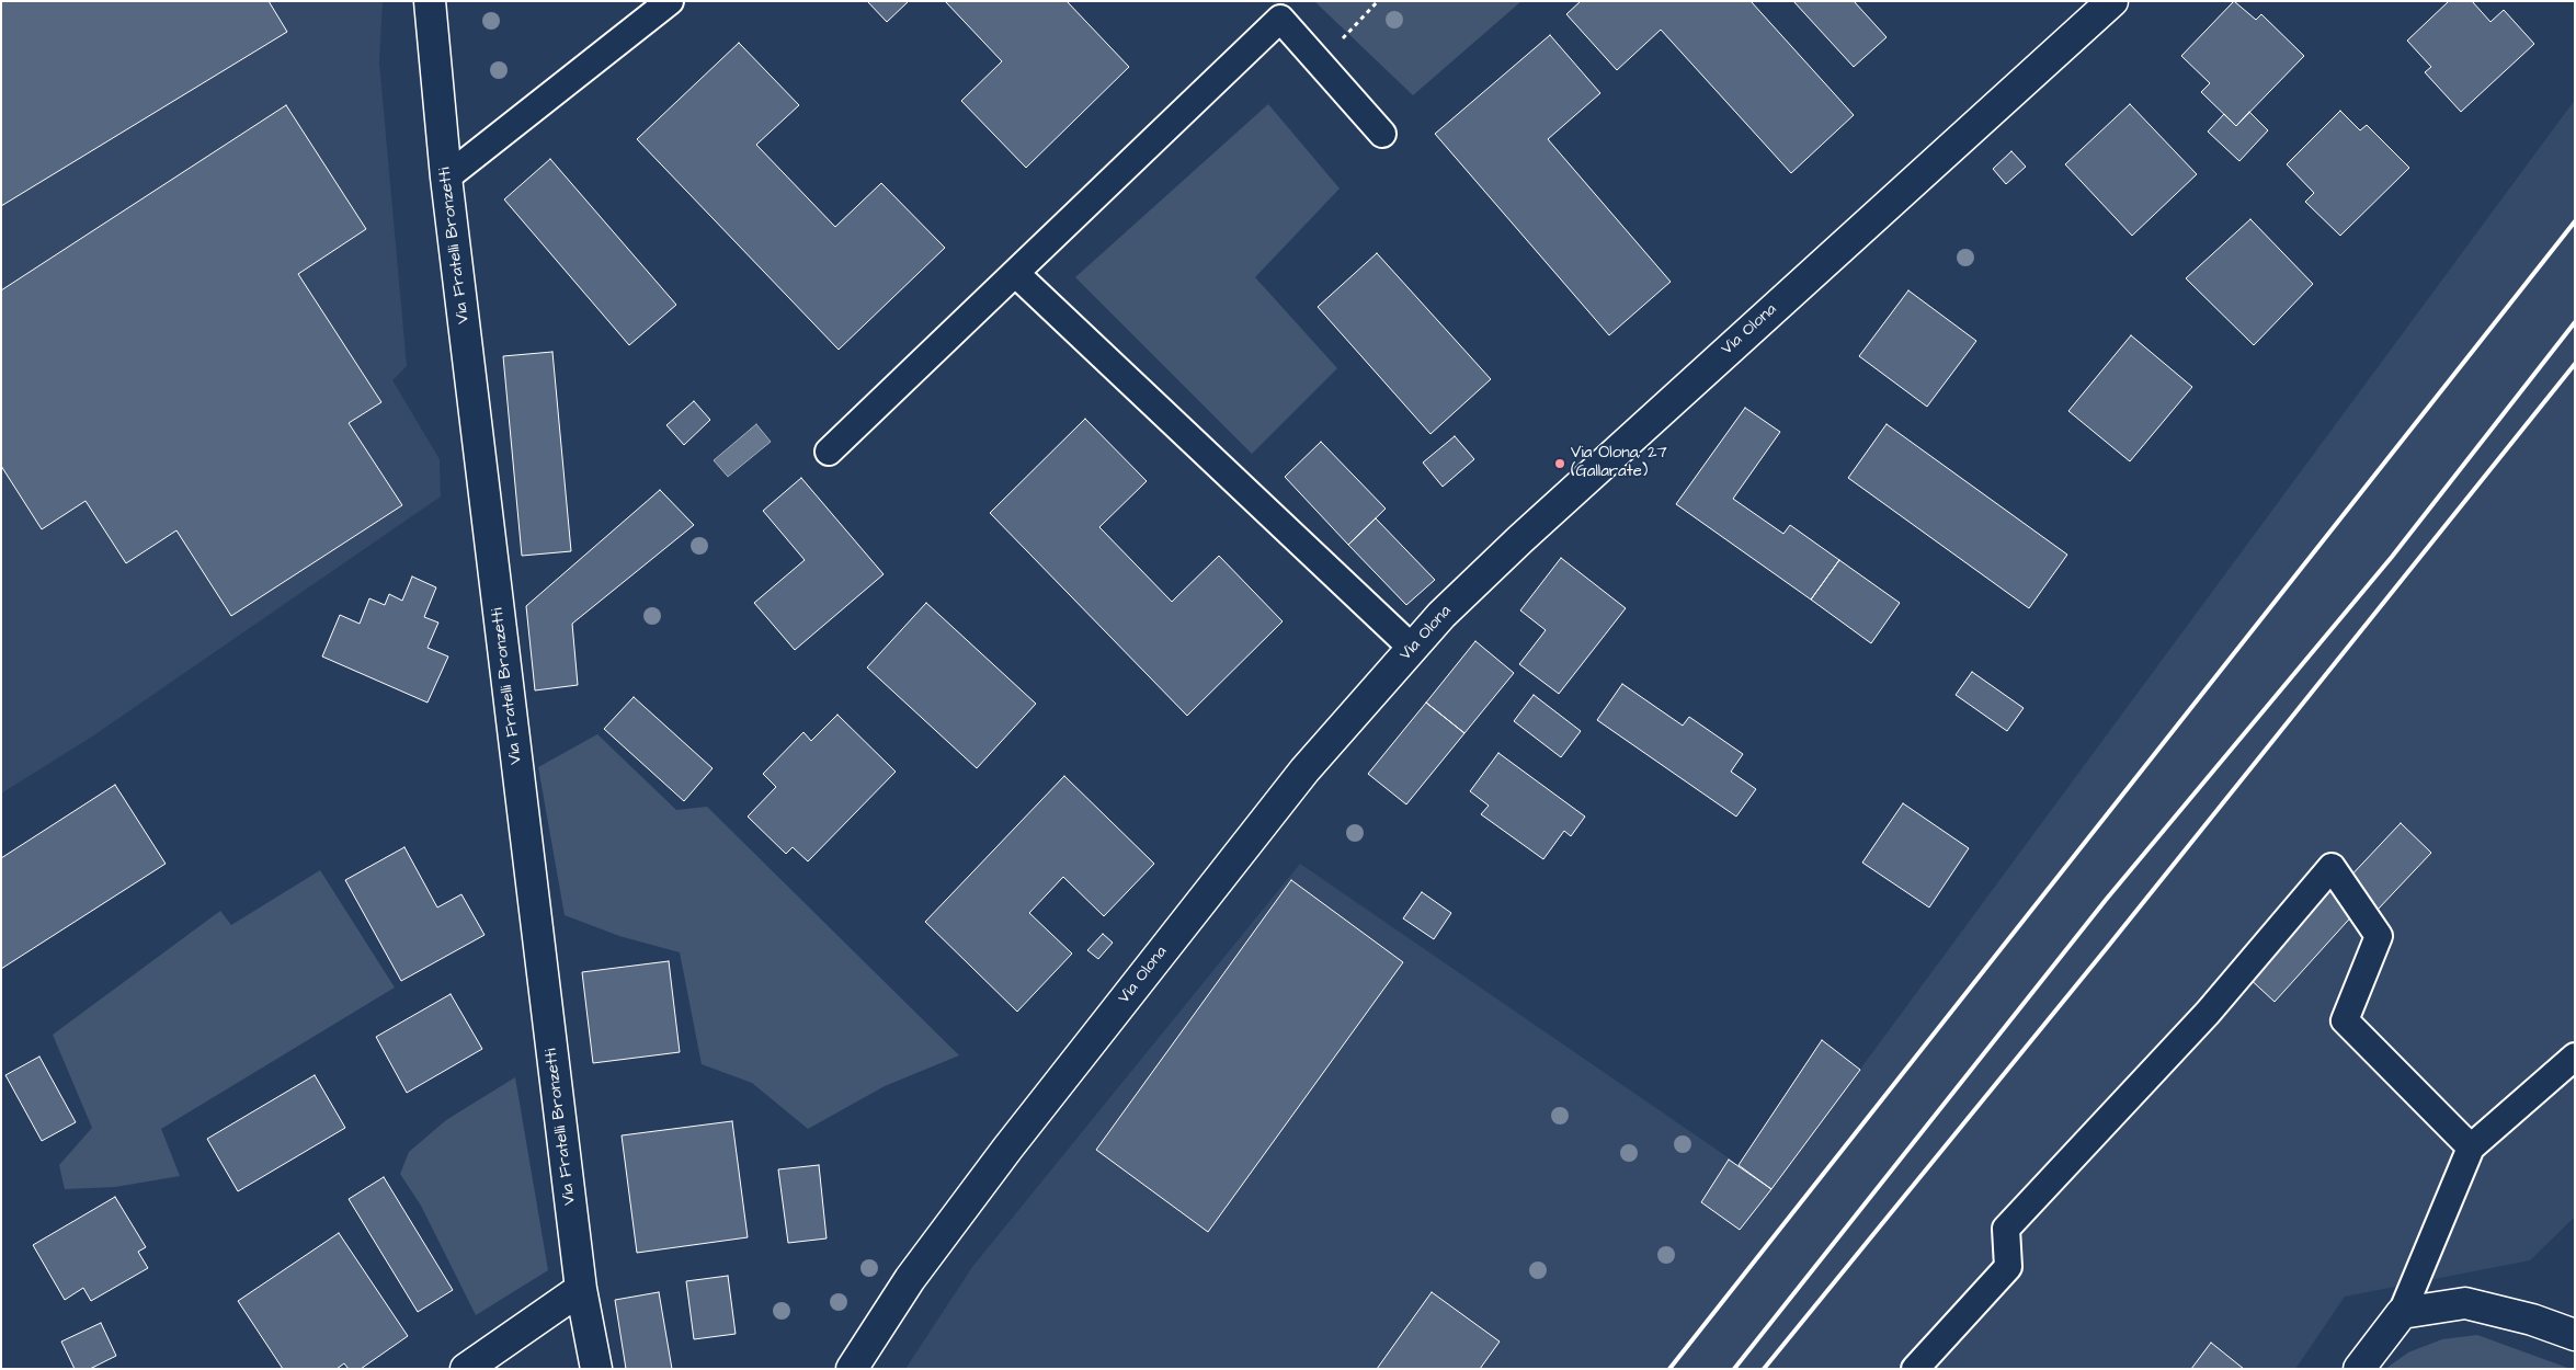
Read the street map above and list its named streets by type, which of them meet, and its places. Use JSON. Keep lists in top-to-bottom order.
{
  "streets": {
    "street": ["Via Fratelli Bronzetti", "Via Olona"]
  },
  "places": ["Via Olona, 27 (Gallarate)"]
}
